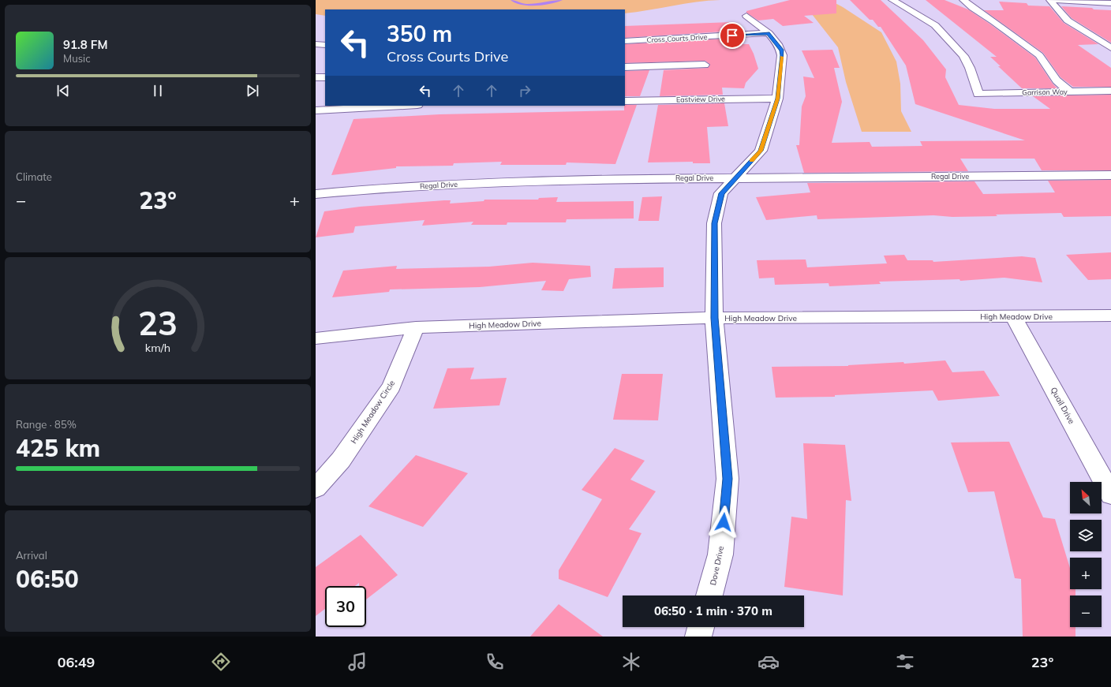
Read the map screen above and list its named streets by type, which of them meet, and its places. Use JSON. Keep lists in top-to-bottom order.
{
  "streets": {
    "street": [
      "Cross Courts Drive",
      "Garrison Way",
      "Eastview Drive",
      "Regal Drive",
      "High Meadow Drive",
      "Quail Drive",
      "High Meadow Circle",
      "Dove Drive"
    ]
  },
  "crossings": [
    ["Cross Courts Drive", "Dove Drive"],
    ["Eastview Drive", "Dove Drive"],
    ["Regal Drive", "Dove Drive"],
    ["High Meadow Drive", "Quail Drive"],
    ["High Meadow Drive", "High Meadow Circle"],
    ["High Meadow Drive", "Dove Drive"]
  ],
  "north": "top left",
  "page": {
    "turn": ["350 m", "Cross Courts Drive"],
    "song": ["91.8 FM", "Music"],
    "tile": [
      "Climate",
      ["Range · 85%", "425 km"],
      ["Arrival", "06:50"]
    ],
    "heat": ["−", "23°", "+"],
    "map_buttons": ["+", "−"],
    "limit": "30",
    "trip": "06:50 · 1 min · 370 m",
    "tabs": ["06:49", "23°"],
    "gauge": ["23", "km/h"]
  }
}
